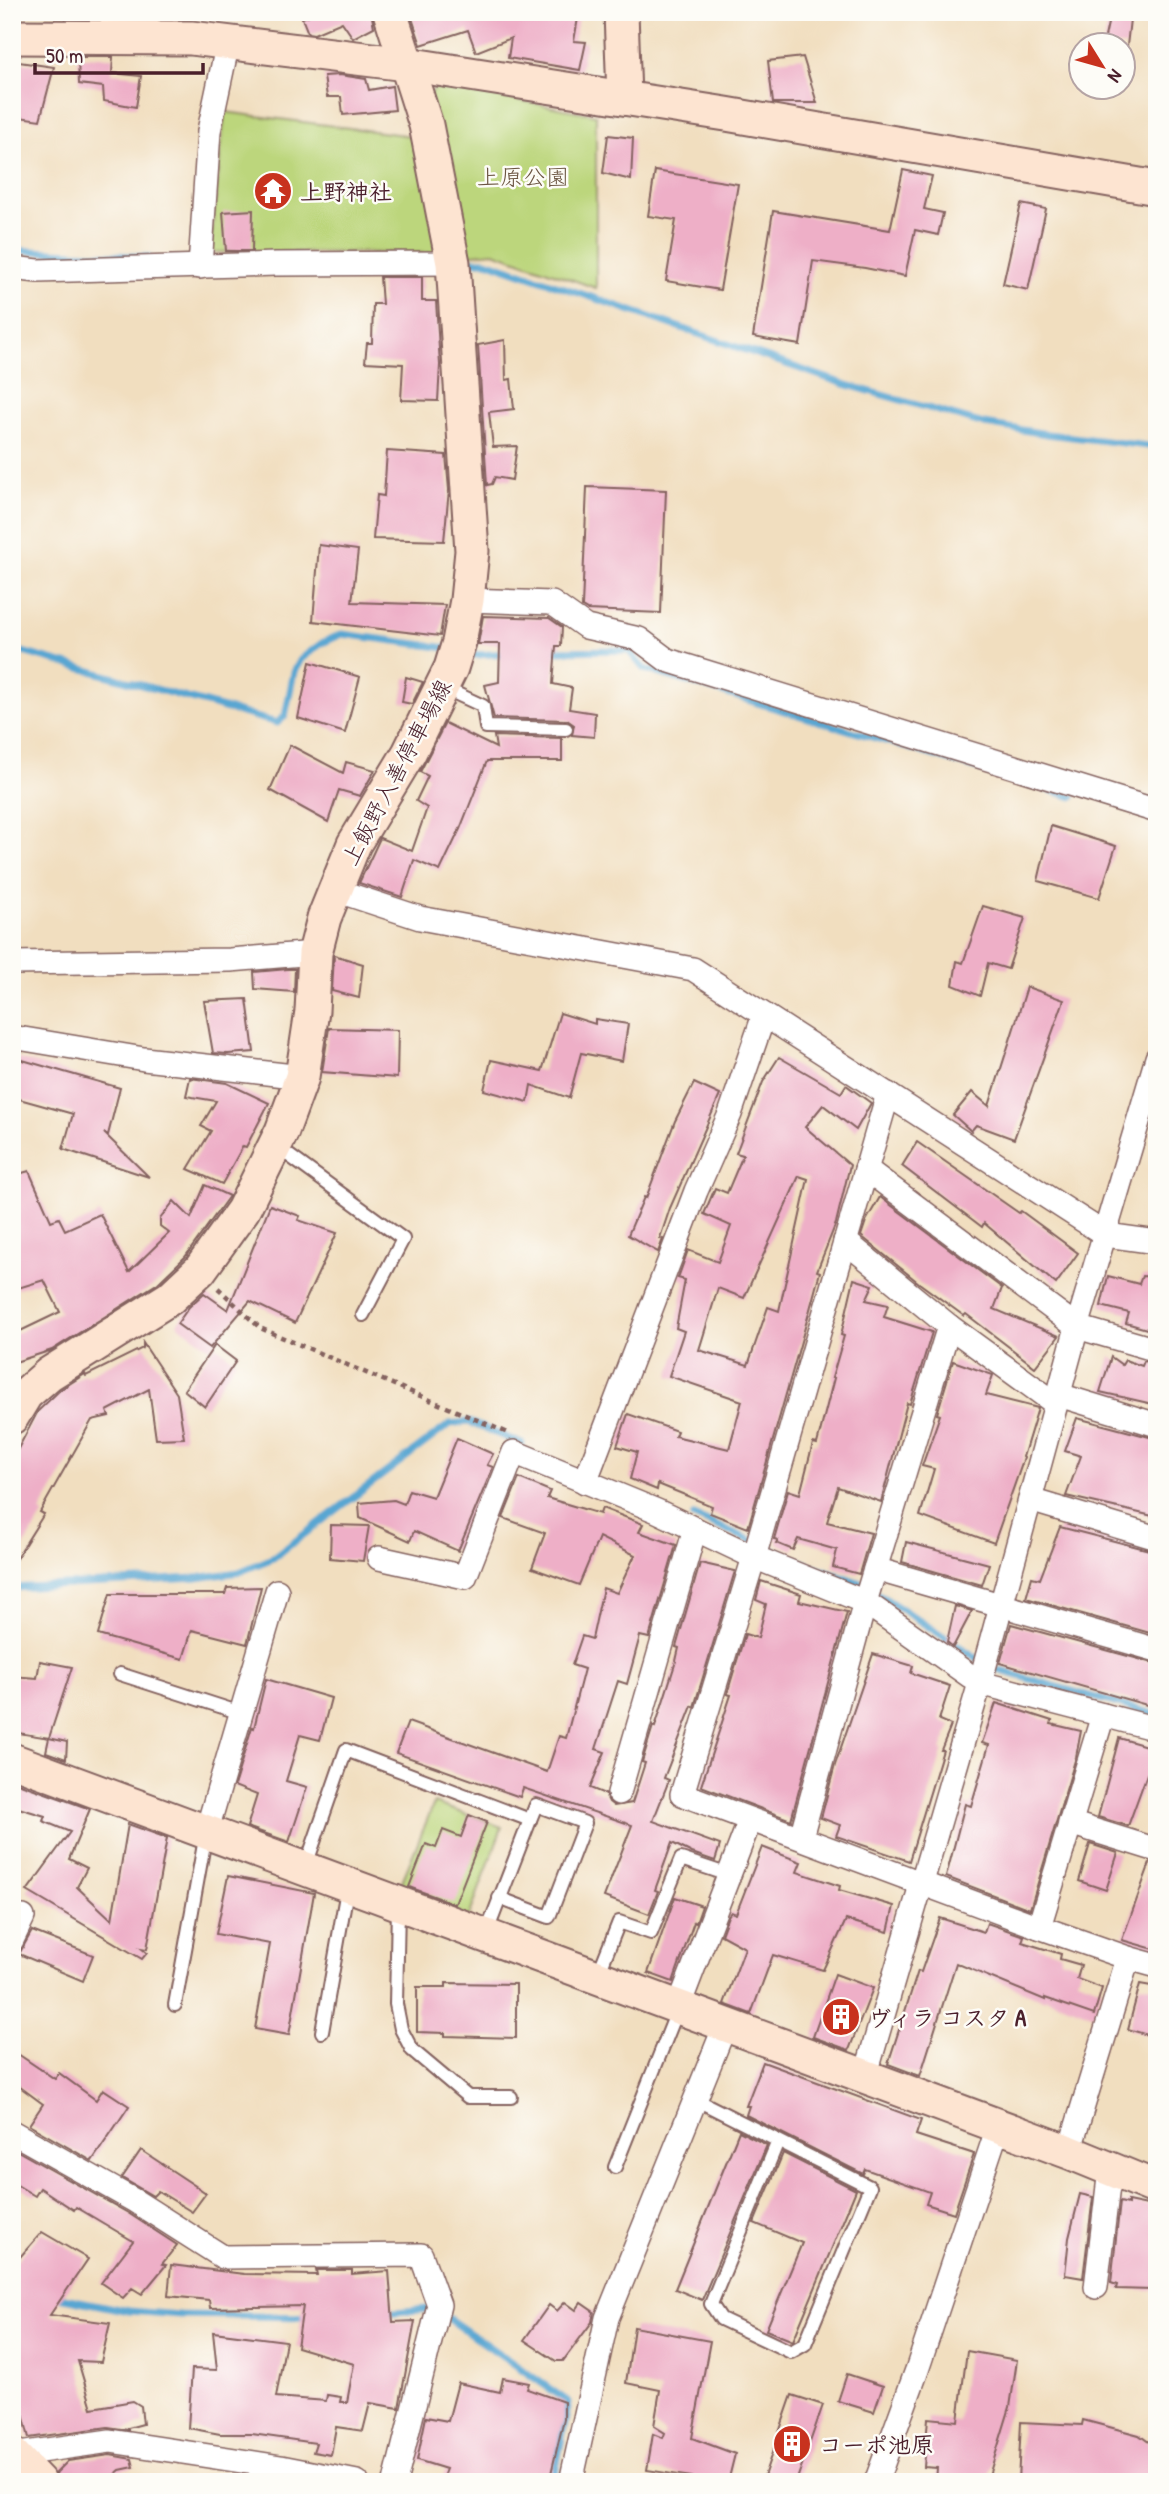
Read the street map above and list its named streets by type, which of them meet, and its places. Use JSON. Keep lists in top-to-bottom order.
{
  "streets": {
    "street": ["上飯野入善停車場線"]
  },
  "parks": ["上原公園"],
  "places": {
    "temple": ["上野神社"],
    "building": ["ヴィラ コスタ A", "コーポ池原"]
  },
  "scale_bar": "50 m",
  "north": "bottom right"
}
